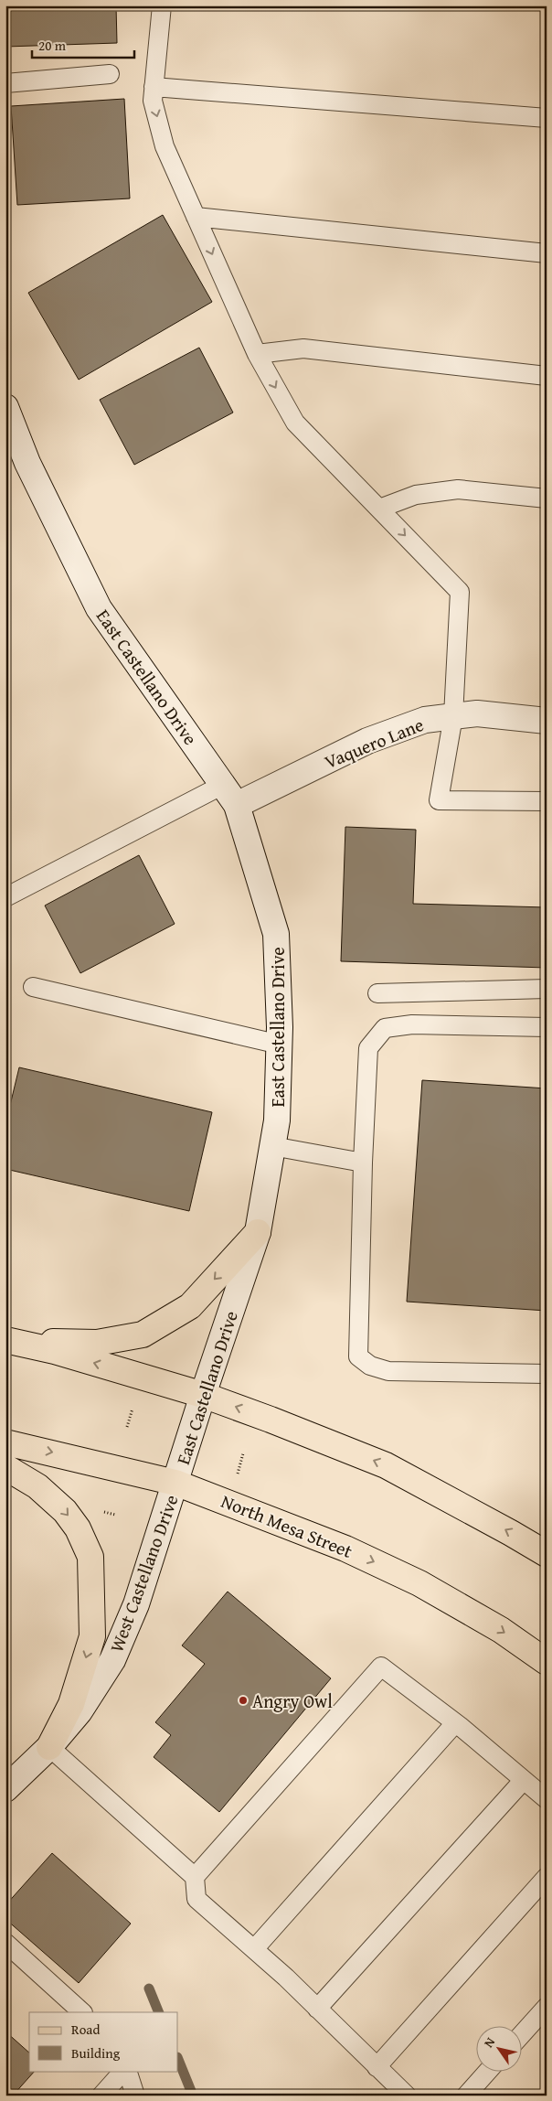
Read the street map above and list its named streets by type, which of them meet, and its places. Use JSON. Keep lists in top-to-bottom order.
{
  "streets": {
    "main road": ["North Mesa Street"],
    "street": ["East Castellano Drive", "Vaquero Lane", "West Castellano Drive"]
  },
  "crossings": [
    ["East Castellano Drive", "Vaquero Lane"],
    ["East Castellano Drive", "North Mesa Street"],
    ["East Castellano Drive", "West Castellano Drive"],
    ["North Mesa Street", "West Castellano Drive"]
  ],
  "places": ["Angry Owl"],
  "legend": ["Road", "Building"],
  "scale_bar": "20 m",
  "north": "top left"
}
